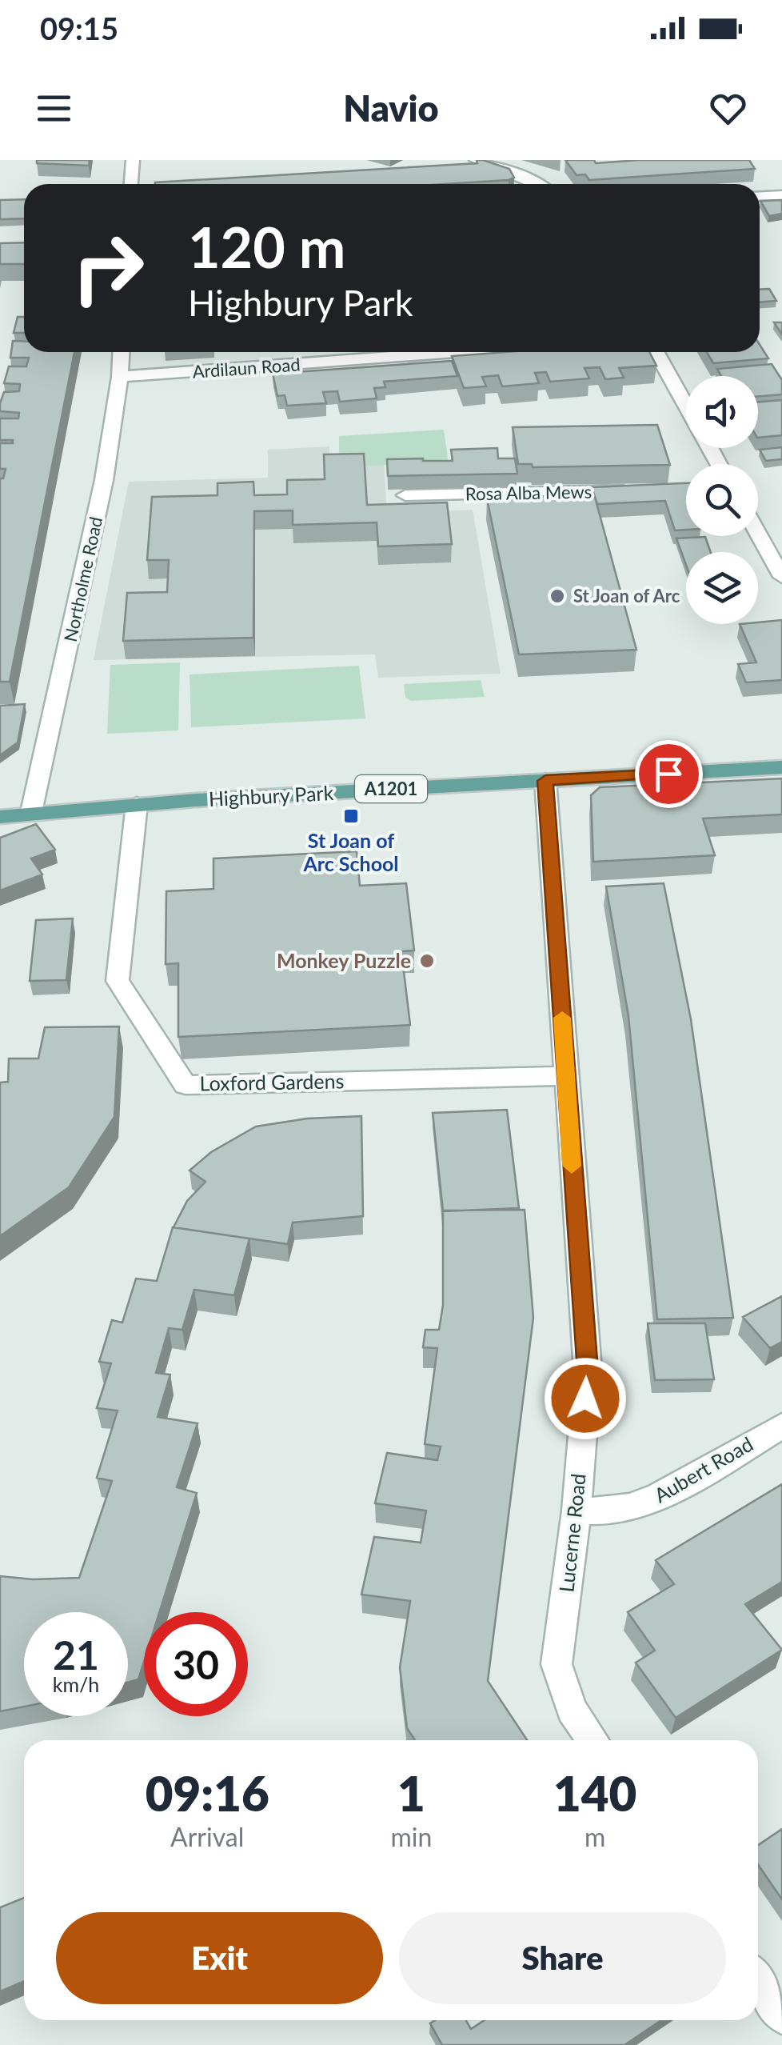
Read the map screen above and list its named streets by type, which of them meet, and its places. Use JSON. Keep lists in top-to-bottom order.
{
  "streets": {
    "main road": ["A1201", "Highbury Park"],
    "street": [
      "Ardilaun Road",
      "Rosa Alba Mews",
      "Northolme Road",
      "Loxford Gardens",
      "Aubert Road",
      "Lucerne Road"
    ]
  },
  "crossings": [
    ["Ardilaun Road", "Northolme Road"],
    ["Northolme Road", "Highbury Park"],
    ["Highbury Park", "Loxford Gardens"],
    ["Highbury Park", "Lucerne Road"],
    ["Loxford Gardens", "Lucerne Road"],
    ["Aubert Road", "Lucerne Road"]
  ],
  "places": {
    "other": ["St Joan of Arc", "Monkey Puzzle"],
    "transit": ["St Joan of Arc School"]
  },
  "page": {
    "status": "09:15",
    "header": "Navio",
    "turn": ["120 m", "Highbury Park"],
    "speed": "21 km/h",
    "limit": "30",
    "eta": [
      "09:16",
      "Arrival",
      "1",
      "min",
      "140",
      "m"
    ],
    "buttons": ["Exit", "Share"]
  }
}
